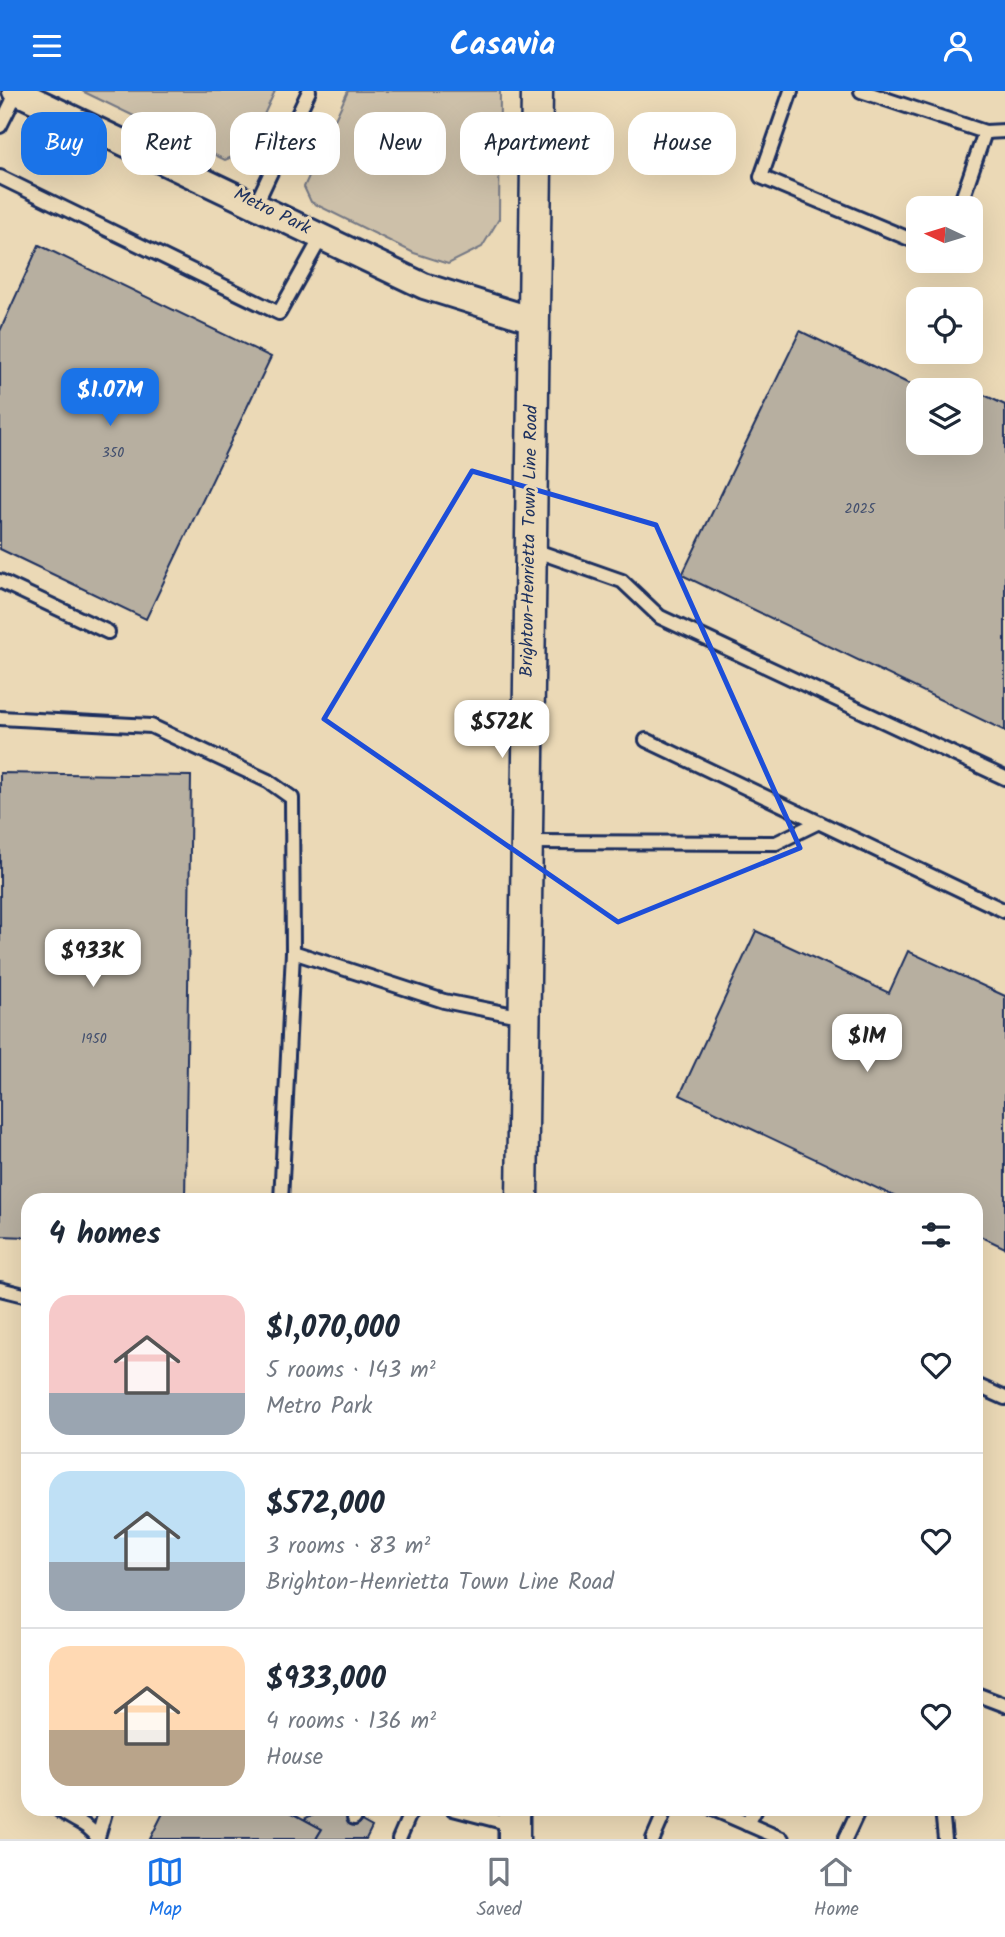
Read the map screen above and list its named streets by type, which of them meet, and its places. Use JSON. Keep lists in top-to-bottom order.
{
  "streets": {
    "street": ["Metro Park", "Brighton-Henrietta Town Line Road"]
  },
  "crossings": [
    ["Metro Park", "Brighton-Henrietta Town Line Road"]
  ],
  "house_numbers": ["350", "2025", "1950"],
  "north": "left",
  "page": {
    "header": "Casavia",
    "chip": [
      "Buy",
      "Rent",
      "Filters",
      "New",
      "Apartment",
      "House"
    ],
    "price": [
      "$1.07M",
      "$572K",
      "$933K",
      "$1M"
    ],
    "heading": "4 homes",
    "list": [
      {
        "name": "$1,070,000",
        "note": "5 rooms · 143 m² · Metro Park"
      },
      {
        "name": "$572,000",
        "note": "3 rooms · 83 m² · Brighton-Henrietta Town Line Road"
      },
      {
        "name": "$933,000",
        "note": "4 rooms · 136 m² · House"
      }
    ],
    "tabs": ["Map", "Saved", "Home"]
  }
}
